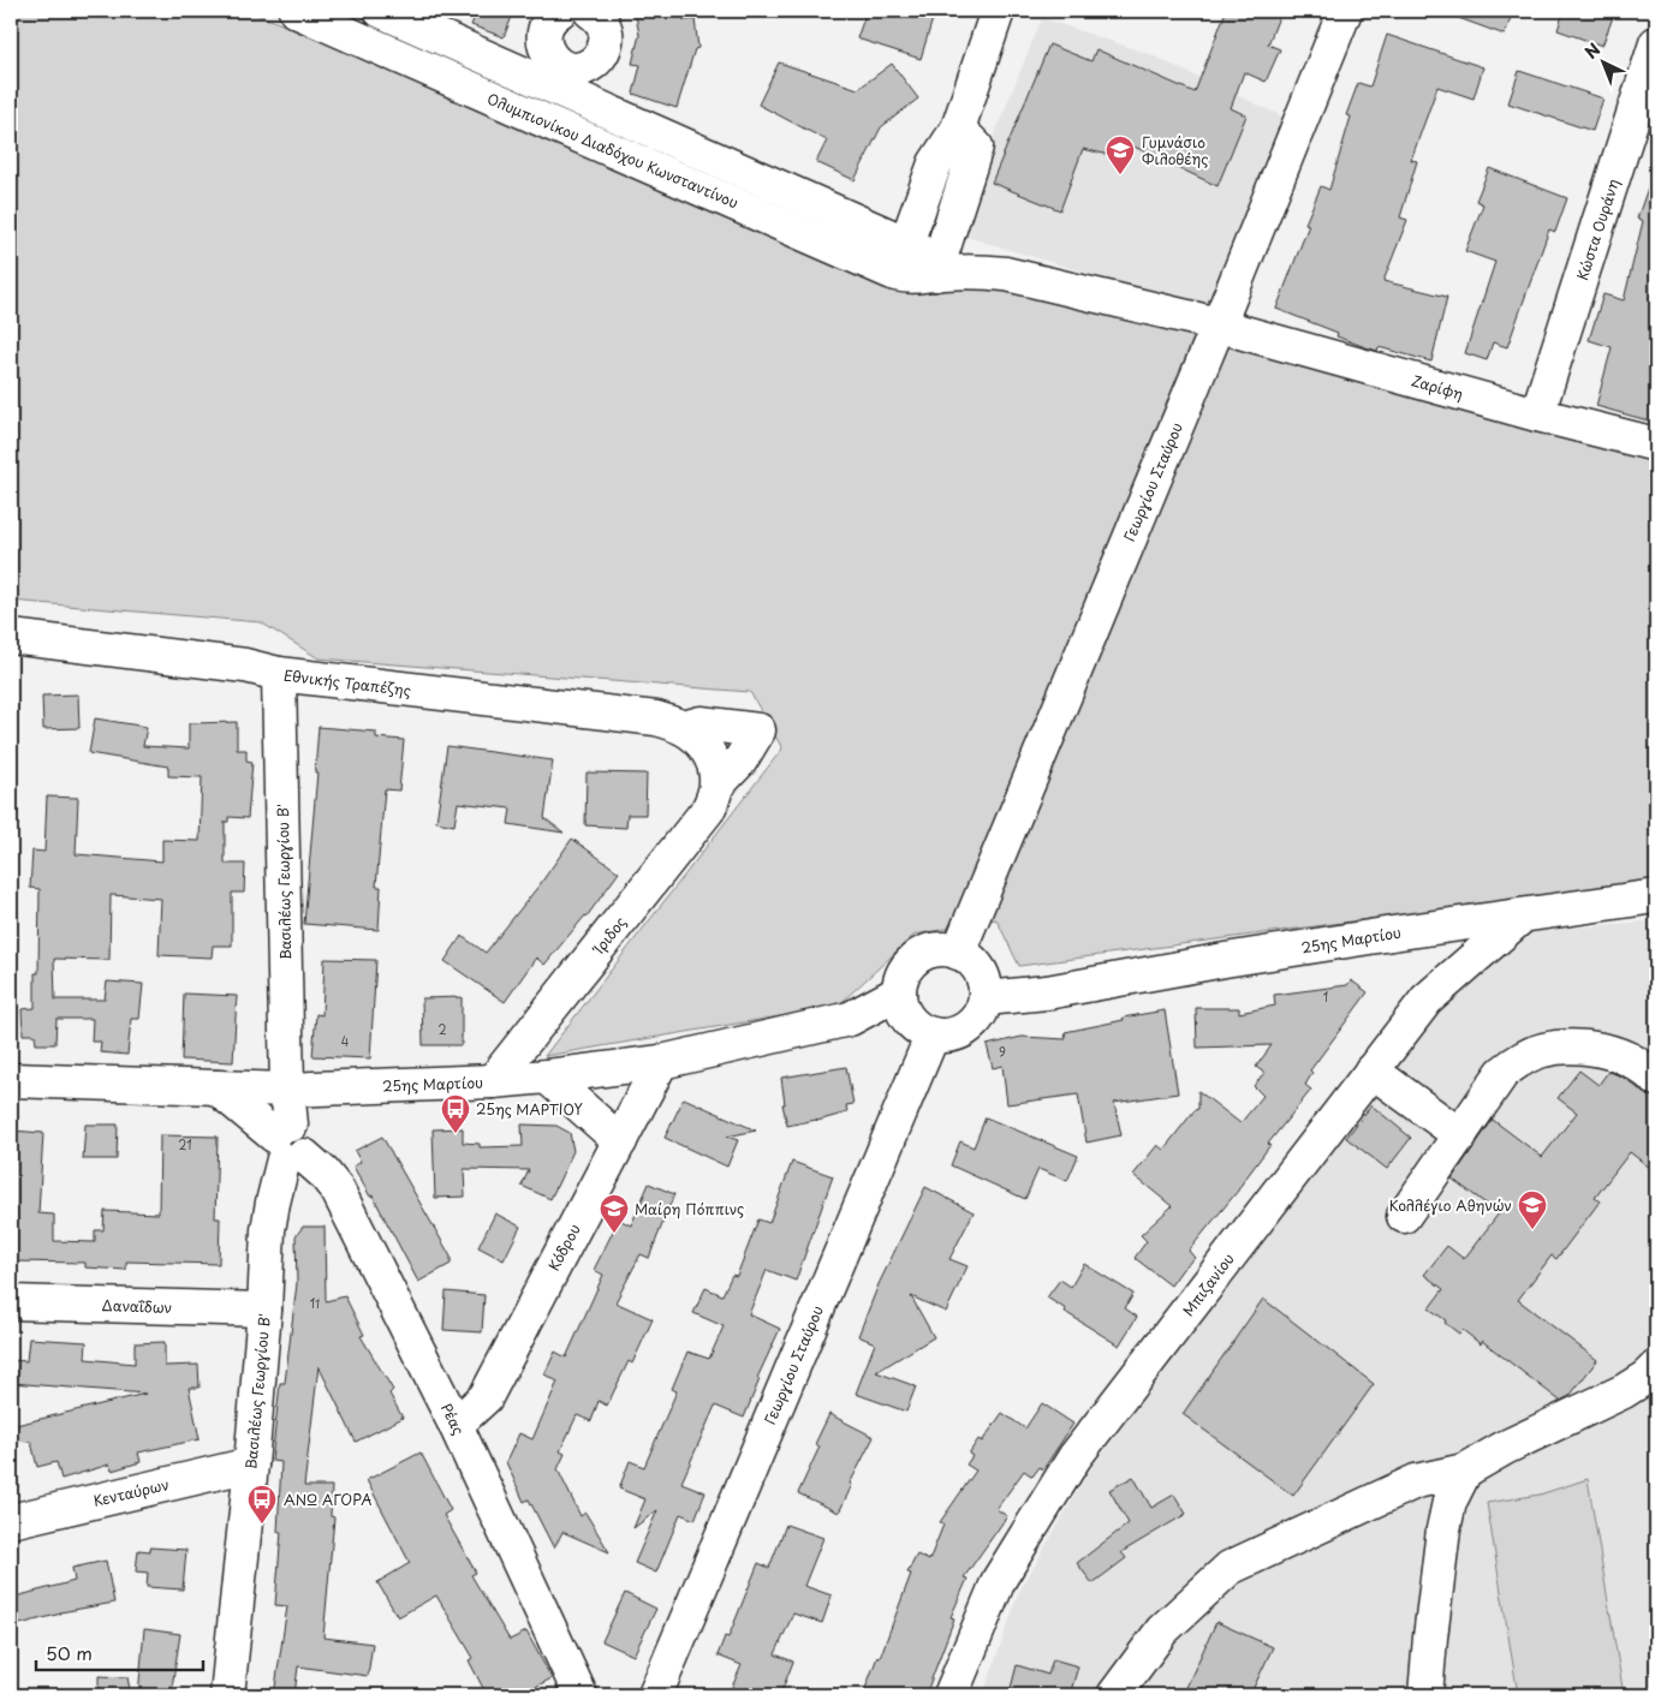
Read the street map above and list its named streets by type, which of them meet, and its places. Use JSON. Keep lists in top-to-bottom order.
{
  "streets": {
    "street": [
      "Ολυμπιονίκου Διαδόχου Κωνσταντίνου",
      "Κώστα Ουράνη",
      "Ζαρίφη",
      "Γεωργίου Σταύρου",
      "Εθνικής Τραπέζης",
      "Βασιλέως Γεωργίου Β'",
      "Ίριδος",
      "25ης Μαρτίου",
      "Κόδρου",
      "Μπιζανίου",
      "Δαναΐδων",
      "Ρέας",
      "Κενταύρων"
    ]
  },
  "crossings": [
    ["Ολυμπιονίκου Διαδόχου Κωνσταντίνου", "Ζαρίφη"],
    ["Ολυμπιονίκου Διαδόχου Κωνσταντίνου", "Γεωργίου Σταύρου"],
    ["Κώστα Ουράνη", "Ζαρίφη"],
    ["Ζαρίφη", "Γεωργίου Σταύρου"],
    ["Γεωργίου Σταύρου", "25ης Μαρτίου"],
    ["Εθνικής Τραπέζης", "Βασιλέως Γεωργίου Β'"],
    ["Εθνικής Τραπέζης", "Ίριδος"],
    ["Βασιλέως Γεωργίου Β'", "25ης Μαρτίου"],
    ["Βασιλέως Γεωργίου Β'", "Δαναΐδων"],
    ["Βασιλέως Γεωργίου Β'", "Ρέας"],
    ["Βασιλέως Γεωργίου Β'", "Κενταύρων"],
    ["Ίριδος", "25ης Μαρτίου"],
    ["25ης Μαρτίου", "Κόδρου"],
    ["25ης Μαρτίου", "Μπιζανίου"],
    ["25ης Μαρτίου", "Ρέας"],
    ["Κόδρου", "Ρέας"]
  ],
  "places": {
    "school or university": ["Γυμνάσιο Φιλοθέης", "Κολλέγιο Αθηνών", "Μαίρη Πόππινς"],
    "bus stop": ["25ης ΜΑΡΤΙΟΥ", "ΑΝΩ ΑΓΟΡΑ"]
  },
  "house_numbers": [
    "1",
    "2",
    "4",
    "9",
    "21",
    "11"
  ],
  "scale_bar": "50 m",
  "north": "top left"
}
